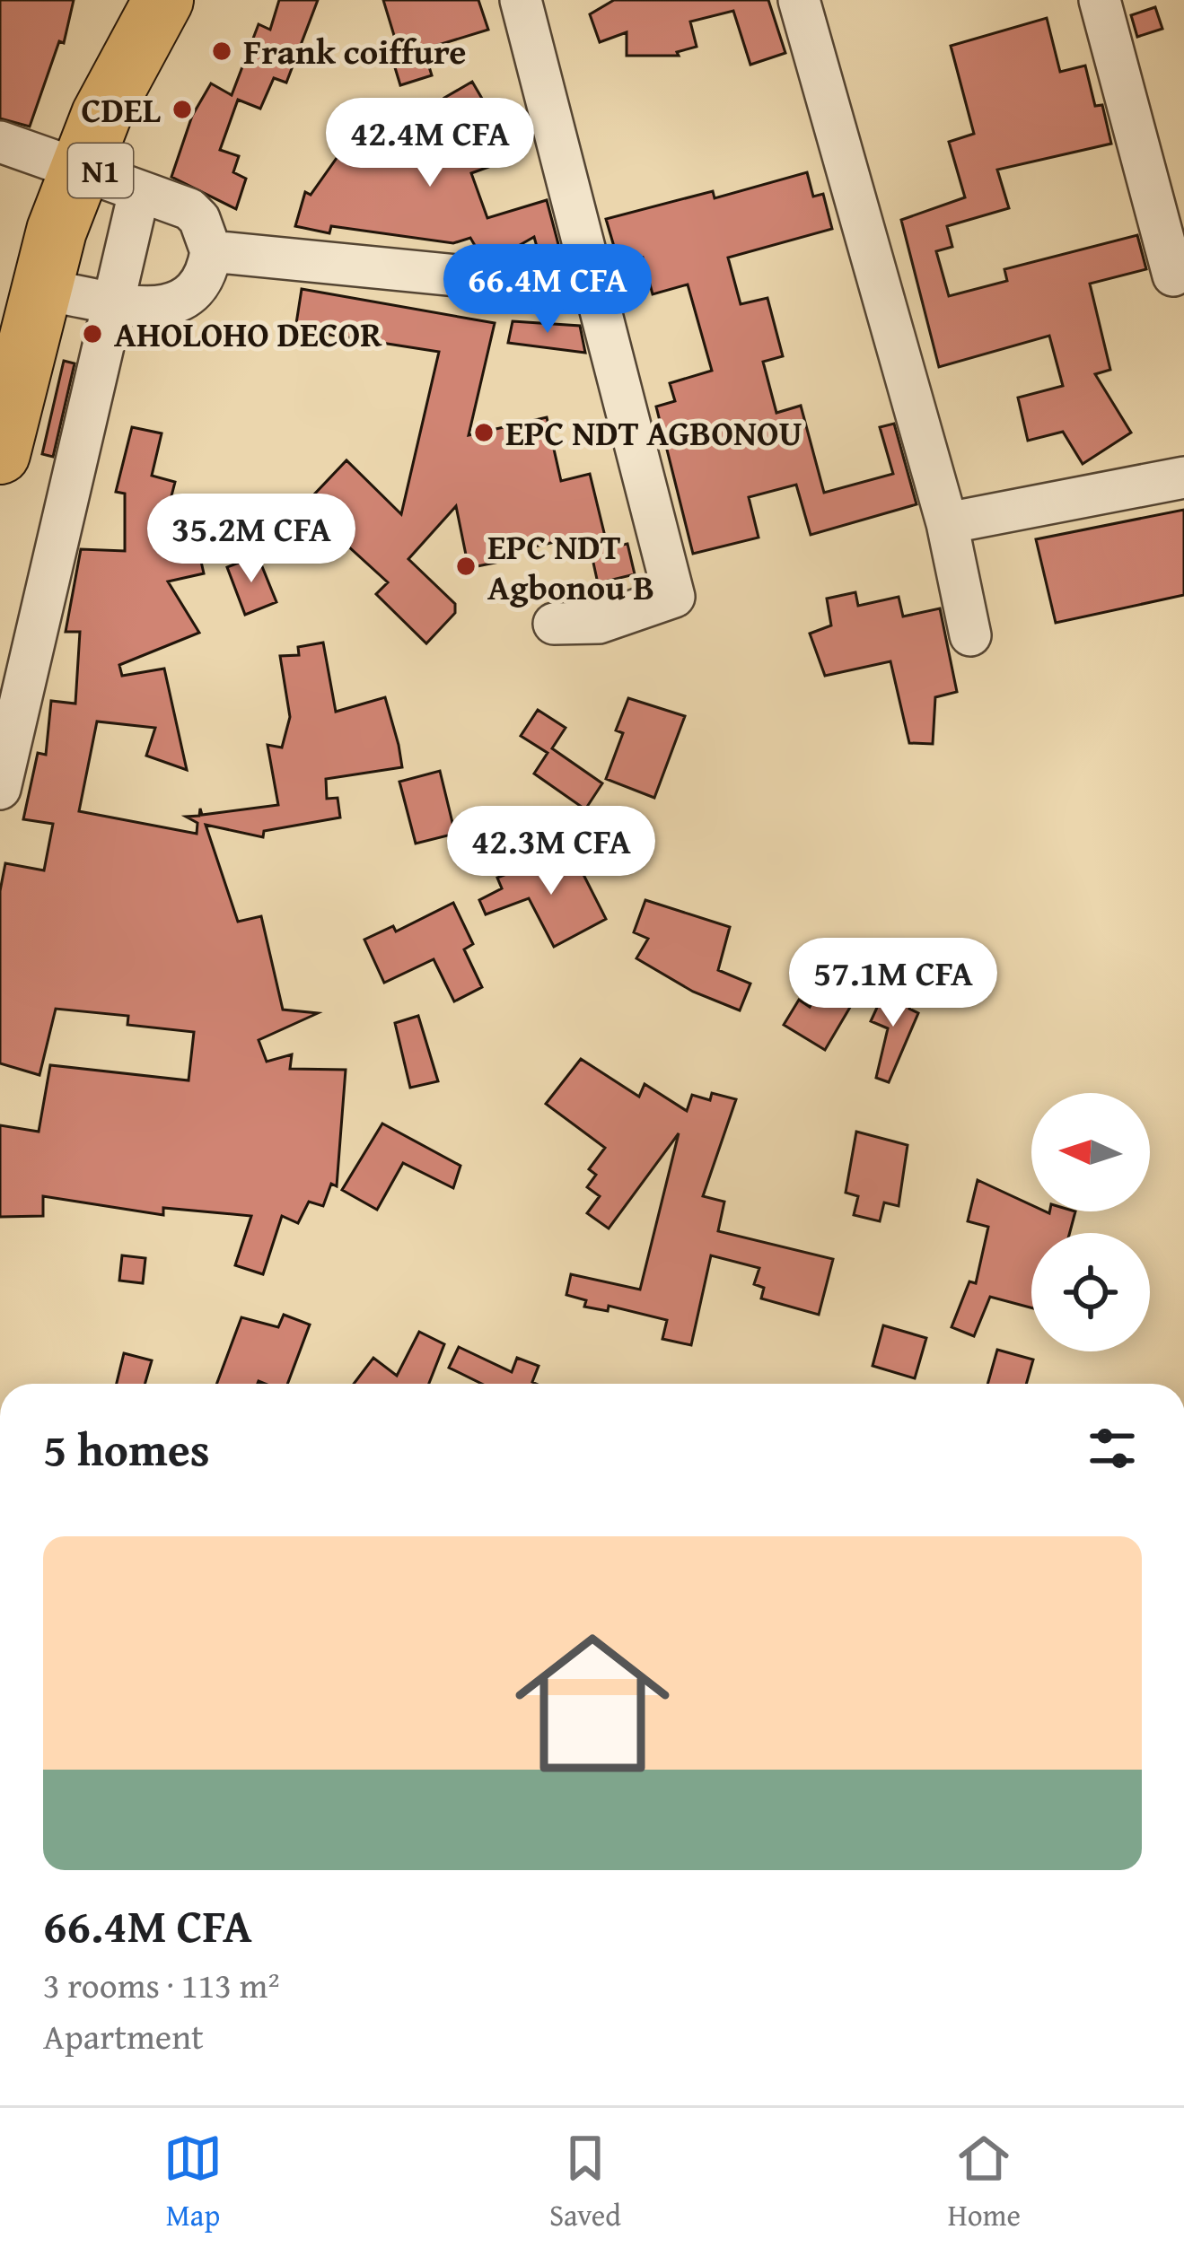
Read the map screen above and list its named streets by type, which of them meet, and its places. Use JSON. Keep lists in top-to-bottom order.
{
  "streets": {
    "highway": ["N1"]
  },
  "places": [
    "Frank coiffure",
    "CDEL",
    "AHOLOHO DECOR",
    "EPC NDT AGBONOU",
    "EPC NDT Agbonou B"
  ],
  "north": "left",
  "page": {
    "price": [
      "42.4M CFA",
      "66.4M CFA",
      "35.2M CFA",
      "42.3M CFA",
      "57.1M CFA"
    ],
    "heading": "5 homes",
    "list": [
      {
        "name": "66.4M CFA",
        "note": "3 rooms · 113 m² · Apartment"
      }
    ],
    "tabs": ["Map", "Saved", "Home"]
  }
}
